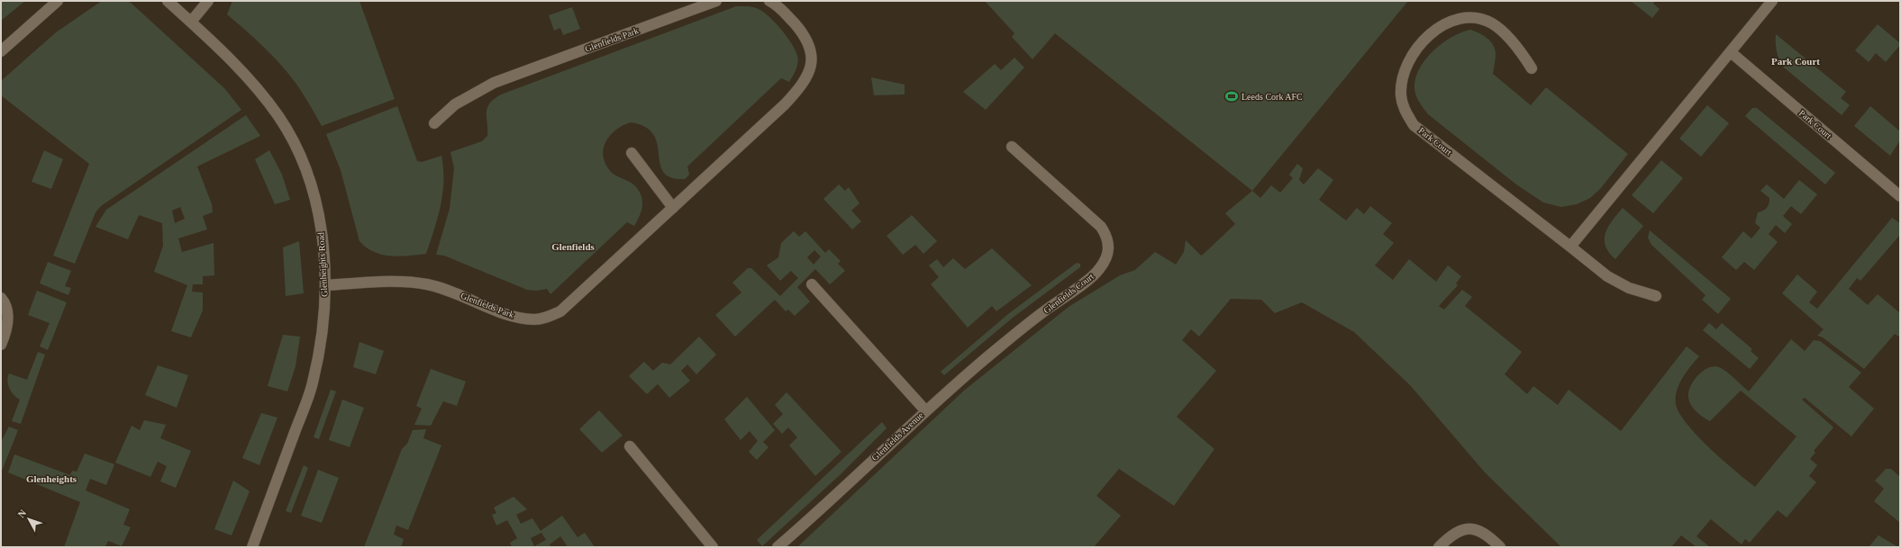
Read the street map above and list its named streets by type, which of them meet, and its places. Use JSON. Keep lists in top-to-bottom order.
{
  "streets": {
    "street": [
      "Glenfields Park",
      "Park Court",
      "Glenheights Road",
      "Glenfields Court",
      "Glenfields Avenue"
    ]
  },
  "crossings": [
    ["Glenfields Park", "Glenheights Road"],
    ["Glenfields Court", "Glenfields Avenue"]
  ],
  "districts": ["Park Court", "Glenfields", "Glenheights"],
  "places": {
    "sports": ["Leeds Cork AFC"]
  },
  "north": "top left"
}
